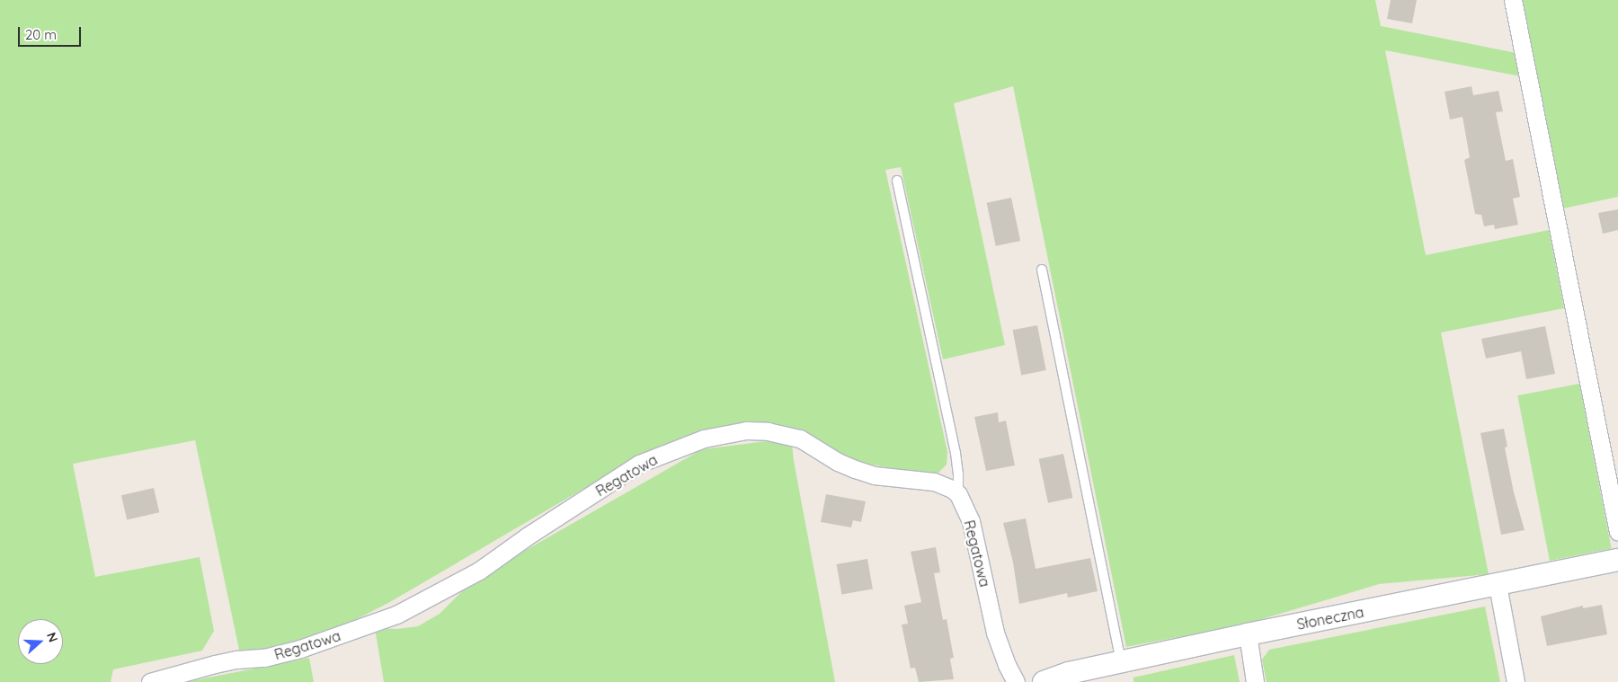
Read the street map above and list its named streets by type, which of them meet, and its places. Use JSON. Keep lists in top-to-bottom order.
{
  "streets": {
    "street": ["Regatowa", "Słoneczna"]
  },
  "scale_bar": "20 m",
  "north": "right"
}
